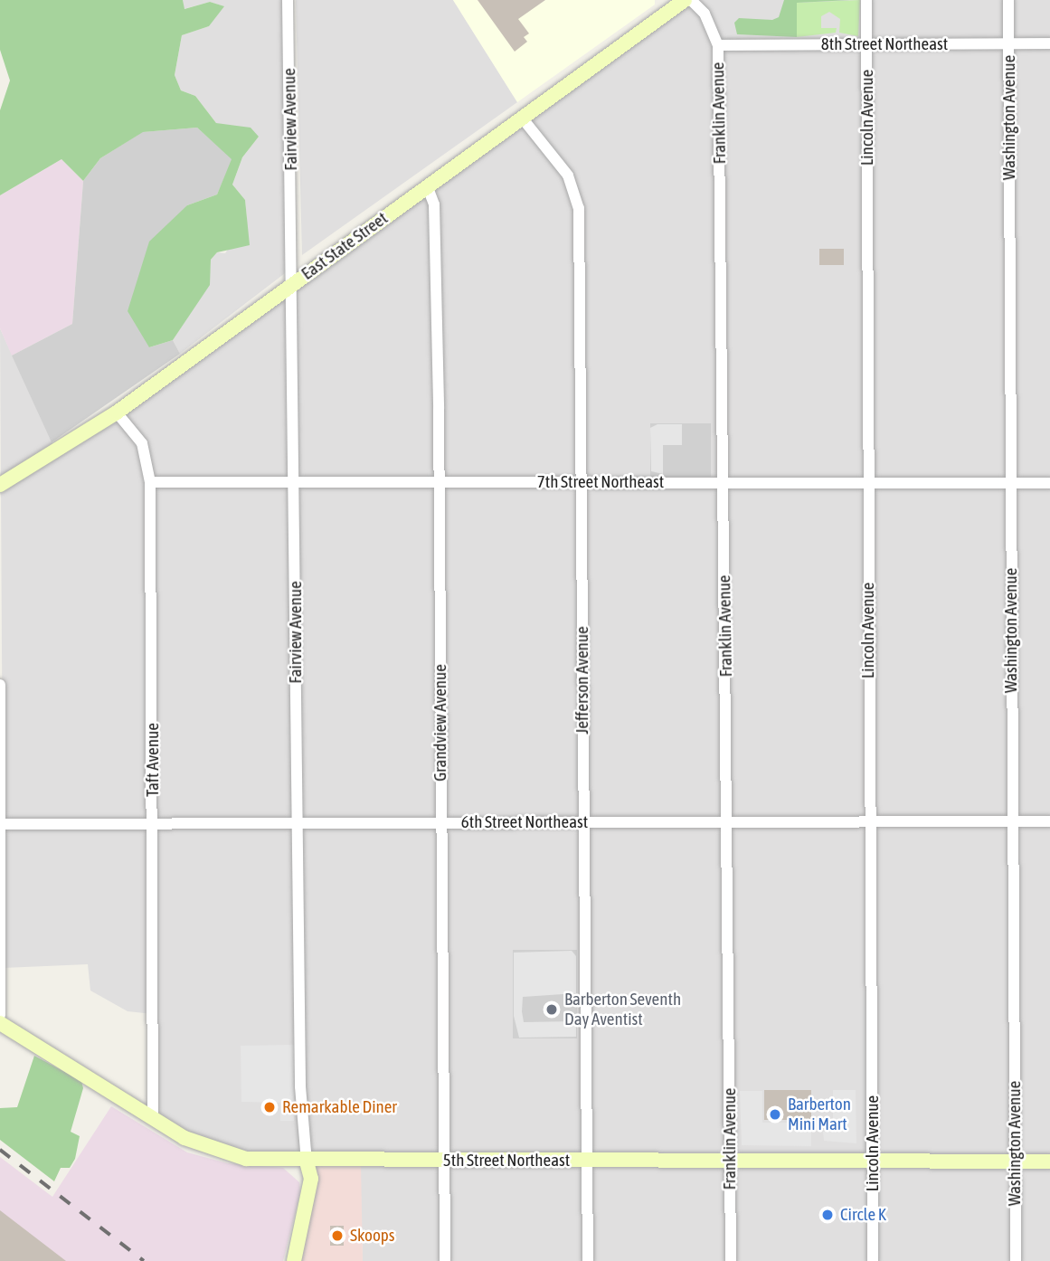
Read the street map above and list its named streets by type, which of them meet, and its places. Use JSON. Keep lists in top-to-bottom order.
{
  "streets": {
    "main road": ["Fairview Avenue", "East State Street", "5th Street Northeast"],
    "street": [
      "8th Street Northeast",
      "Franklin Avenue",
      "Lincoln Avenue",
      "Washington Avenue",
      "7th Street Northeast",
      "Jefferson Avenue",
      "Grandview Avenue",
      "Taft Avenue",
      "6th Street Northeast"
    ]
  },
  "crossings": [
    ["8th Street Northeast", "Franklin Avenue"],
    ["8th Street Northeast", "Lincoln Avenue"],
    ["8th Street Northeast", "Washington Avenue"],
    ["Franklin Avenue", "7th Street Northeast"],
    ["Franklin Avenue", "6th Street Northeast"],
    ["Franklin Avenue", "5th Street Northeast"],
    ["Lincoln Avenue", "7th Street Northeast"],
    ["Lincoln Avenue", "6th Street Northeast"],
    ["Lincoln Avenue", "5th Street Northeast"],
    ["Washington Avenue", "7th Street Northeast"],
    ["Washington Avenue", "6th Street Northeast"],
    ["Washington Avenue", "5th Street Northeast"],
    ["Fairview Avenue", "East State Street"],
    ["Fairview Avenue", "7th Street Northeast"],
    ["Fairview Avenue", "6th Street Northeast"],
    ["Fairview Avenue", "5th Street Northeast"],
    ["East State Street", "Jefferson Avenue"],
    ["East State Street", "Grandview Avenue"],
    ["East State Street", "Taft Avenue"],
    ["7th Street Northeast", "Jefferson Avenue"],
    ["7th Street Northeast", "Grandview Avenue"],
    ["7th Street Northeast", "Taft Avenue"],
    ["Jefferson Avenue", "6th Street Northeast"],
    ["Jefferson Avenue", "5th Street Northeast"],
    ["Grandview Avenue", "6th Street Northeast"],
    ["Grandview Avenue", "5th Street Northeast"],
    ["Taft Avenue", "6th Street Northeast"],
    ["Taft Avenue", "5th Street Northeast"]
  ],
  "places": [
    "Barberton Seventh Day Aventist",
    "Remarkable Diner",
    "Barberton Mini Mart",
    "Circle K",
    "Skoops"
  ]
}
